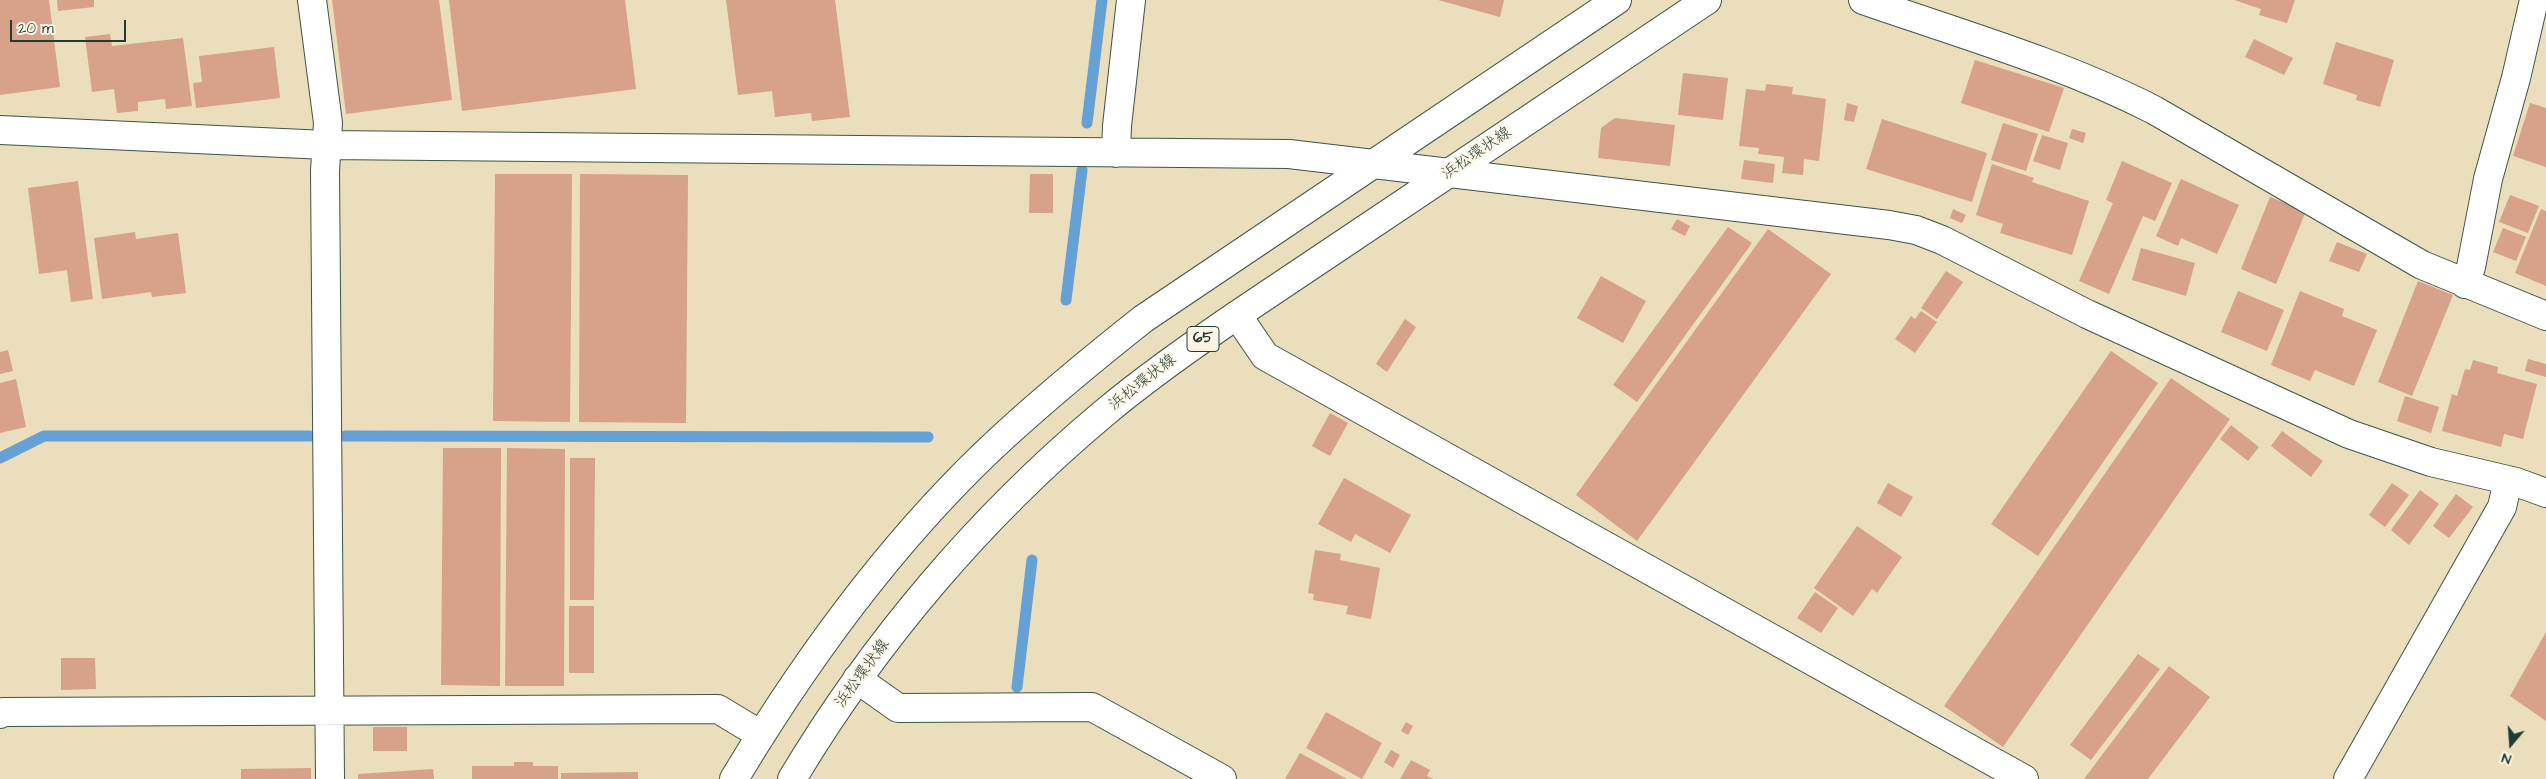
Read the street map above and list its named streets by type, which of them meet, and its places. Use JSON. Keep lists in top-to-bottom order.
{
  "streets": {
    "street": ["浜松環状線", "65"]
  },
  "scale_bar": "20 m",
  "north": "bottom"
}
